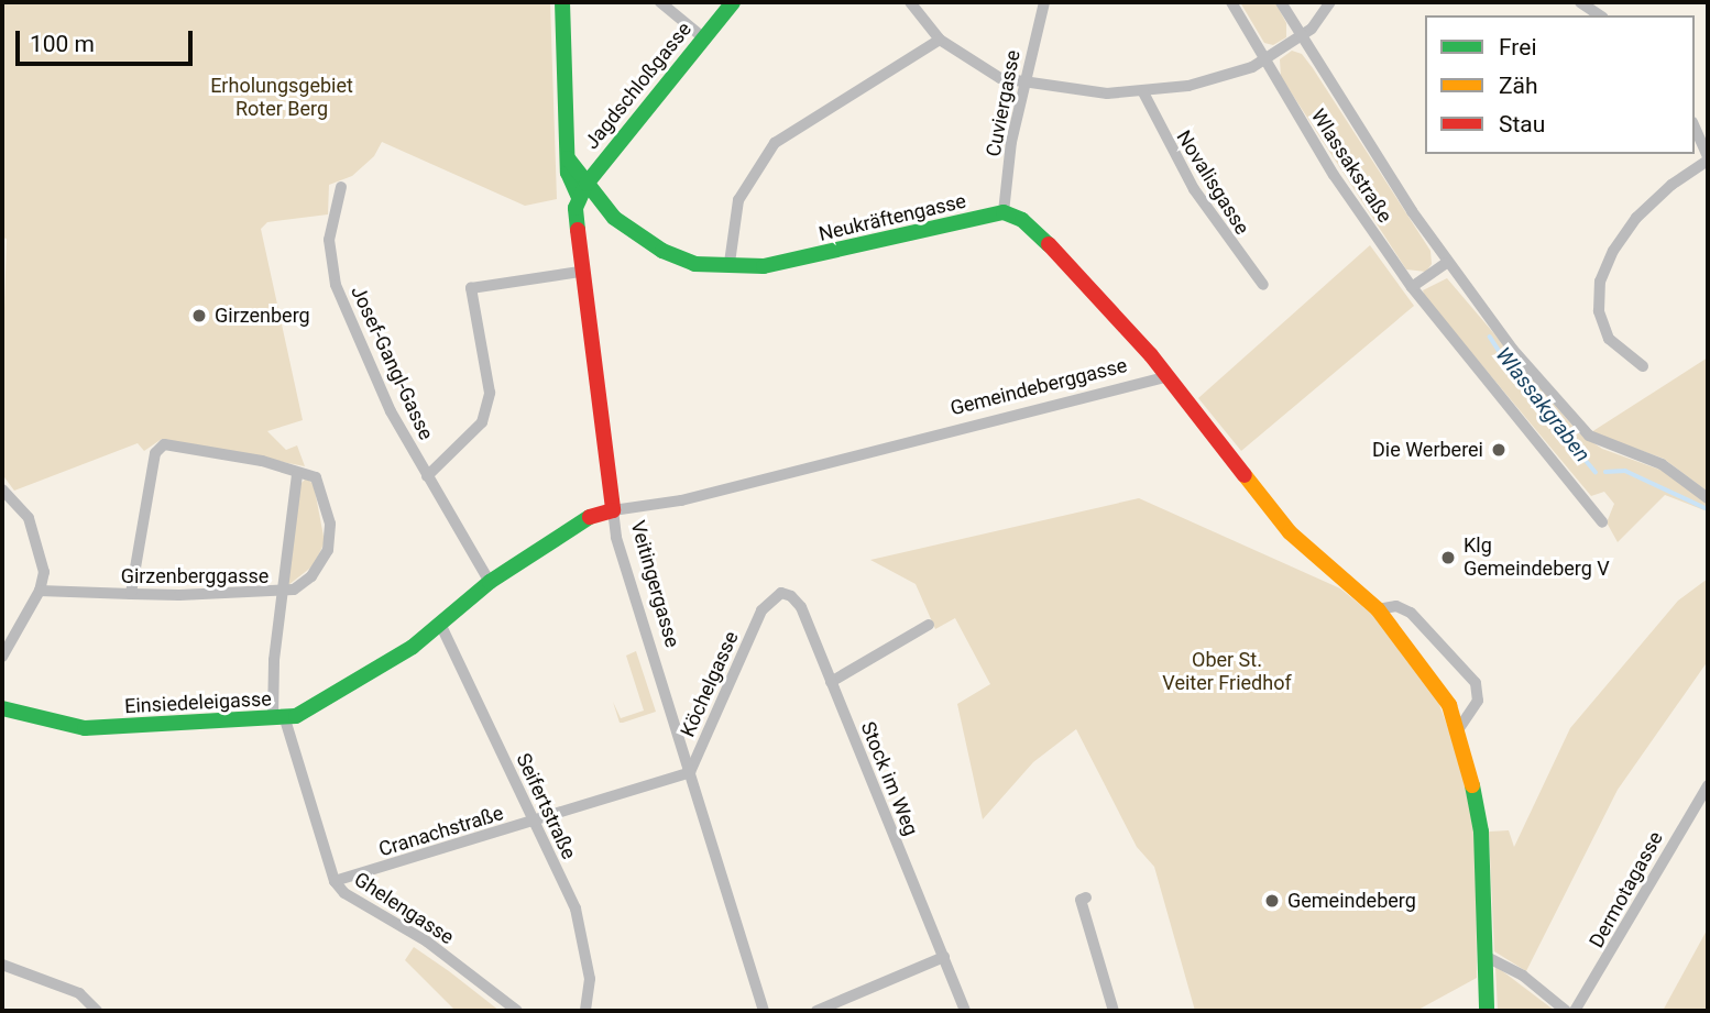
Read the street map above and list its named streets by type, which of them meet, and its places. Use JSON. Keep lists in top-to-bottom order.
{
  "streets": {
    "street": [
      "Jagdschloßgasse",
      "Cuviergasse",
      "Wlassakstraße",
      "Novalisgasse",
      "Neukräftengasse",
      "Josef-Gangl-Gasse",
      "Gemeindeberggasse",
      "Girzenberggasse",
      "Veitingergasse",
      "Köchelgasse",
      "Einsiedeleigasse",
      "Stock im Weg",
      "Seifertstraße",
      "Cranachstraße",
      "Dermotagasse",
      "Ghelengasse"
    ]
  },
  "crossings": [
    ["Jagdschloßgasse", "Neukräftengasse"],
    ["Jagdschloßgasse", "Veitingergasse"],
    ["Cuviergasse", "Neukräftengasse"],
    ["Neukräftengasse", "Veitingergasse"],
    ["Josef-Gangl-Gasse", "Einsiedeleigasse"],
    ["Gemeindeberggasse", "Veitingergasse"],
    ["Gemeindeberggasse", "Einsiedeleigasse"],
    ["Veitingergasse", "Köchelgasse"],
    ["Veitingergasse", "Einsiedeleigasse"],
    ["Veitingergasse", "Cranachstraße"],
    ["Köchelgasse", "Stock im Weg"],
    ["Köchelgasse", "Cranachstraße"],
    ["Einsiedeleigasse", "Seifertstraße"],
    ["Einsiedeleigasse", "Ghelengasse"],
    ["Seifertstraße", "Cranachstraße"],
    ["Cranachstraße", "Ghelengasse"]
  ],
  "water": ["Wlassakgraben"],
  "parks": ["Erholungsgebiet Roter Berg", "Ober St. Veiter Friedhof"],
  "places": [
    "Girzenberg",
    "Die Werberei",
    "Klg Gemeindeberg V",
    "Gemeindeberg"
  ],
  "legend": ["Frei", "Zäh", "Stau"],
  "scale_bar": "100 m"
}
